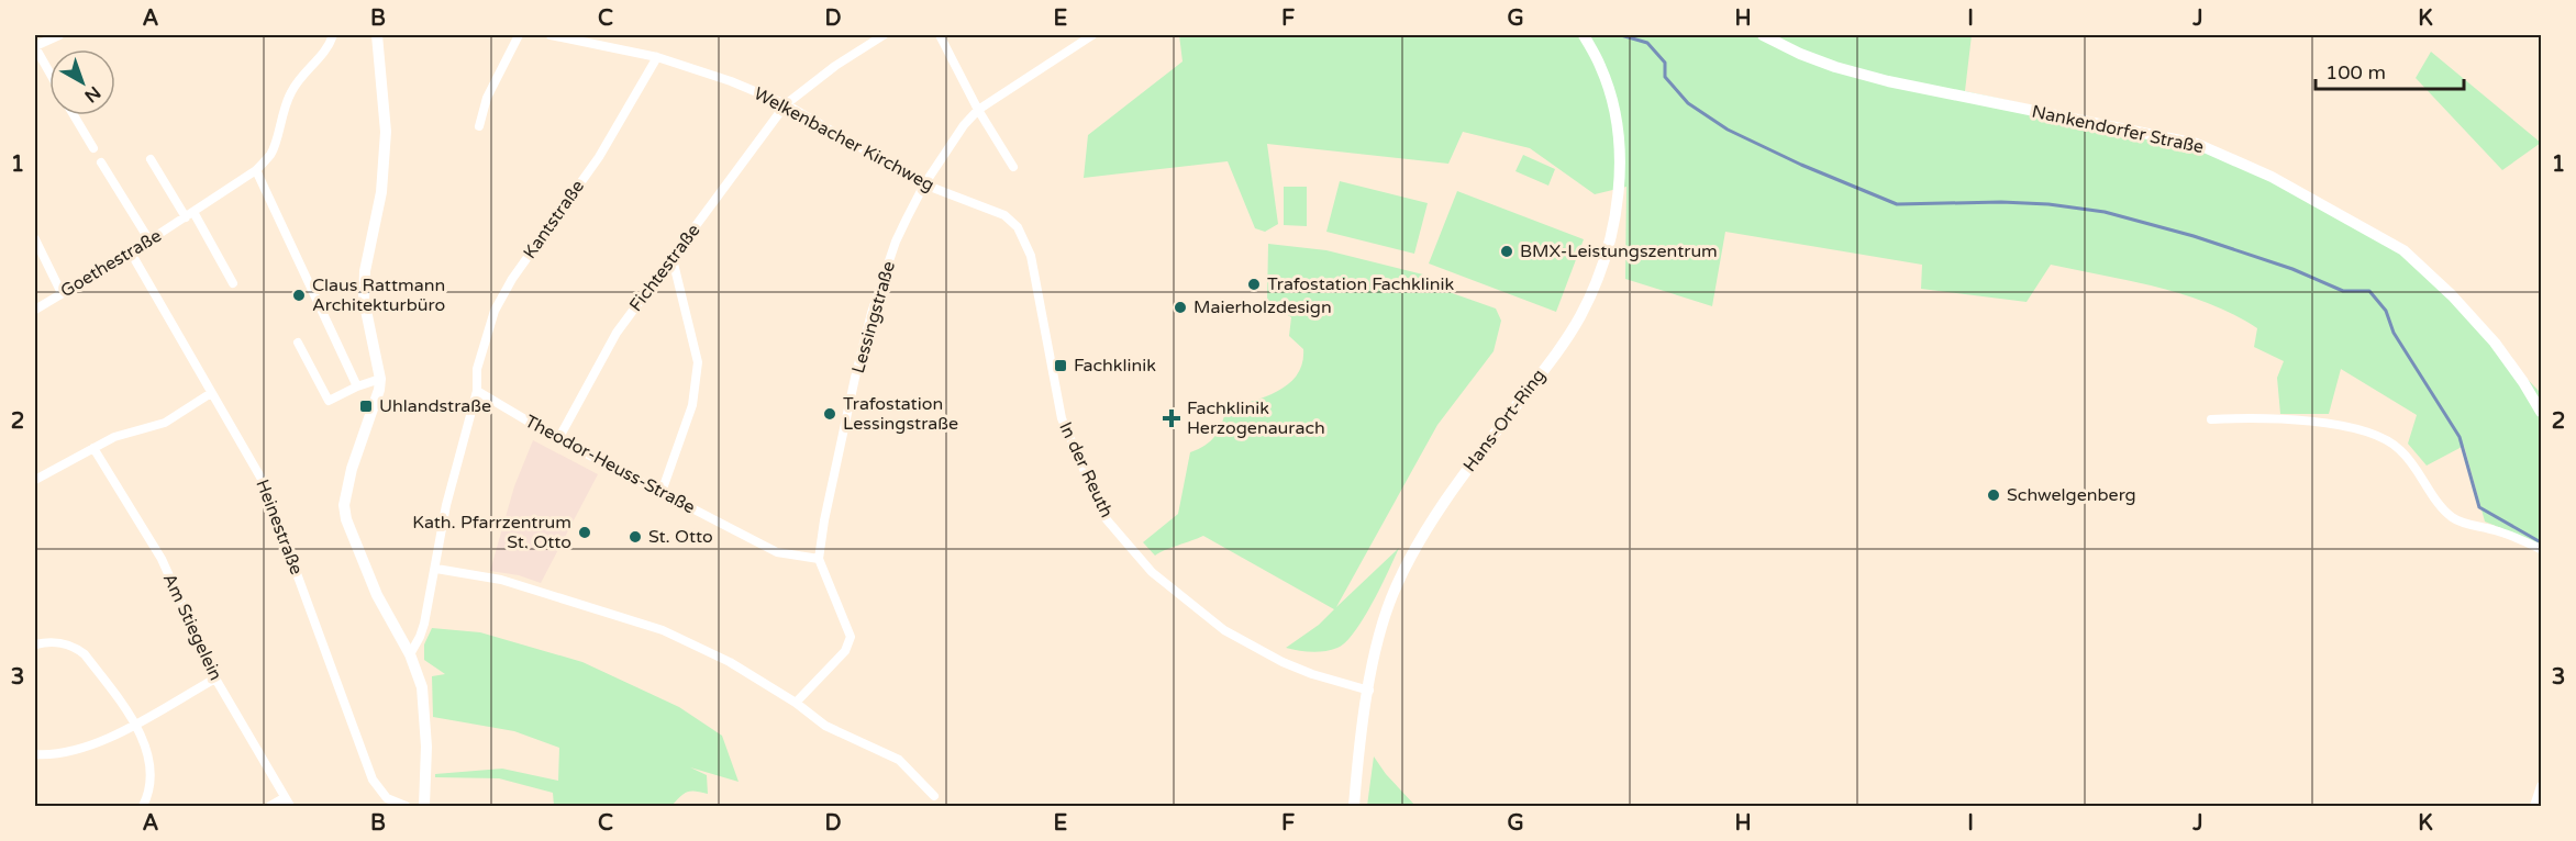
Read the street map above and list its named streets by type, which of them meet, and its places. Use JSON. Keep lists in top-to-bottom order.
{
  "streets": {
    "main road": ["Nankendorfer Straße", "Hans-Ort-Ring"],
    "street": [
      "Welkenbacher Kirchweg",
      "Kantstraße",
      "Goethestraße",
      "Fichtestraße",
      "Lessingstraße",
      "Theodor-Heuss-Straße",
      "In der Reuth",
      "Heinestraße",
      "Am Stiegelein"
    ]
  },
  "crossings": [
    ["Welkenbacher Kirchweg", "Kantstraße"],
    ["Welkenbacher Kirchweg", "Fichtestraße"],
    ["Welkenbacher Kirchweg", "Lessingstraße"],
    ["Welkenbacher Kirchweg", "In der Reuth"],
    ["Kantstraße", "Theodor-Heuss-Straße"],
    ["Goethestraße", "Heinestraße"],
    ["Fichtestraße", "Theodor-Heuss-Straße"],
    ["Lessingstraße", "Theodor-Heuss-Straße"],
    ["Hans-Ort-Ring", "In der Reuth"]
  ],
  "places": {
    "other": [
      "BMX-Leistungszentrum",
      "Trafostation Fachklinik",
      "Claus Rattmann Architekturbüro",
      "Maierholzdesign",
      "Trafostation Lessingstraße",
      "Schwelgenberg",
      "Kath. Pfarrzentrum St. Otto",
      "St. Otto"
    ],
    "transit": ["Fachklinik", "Uhlandstraße"],
    "health": ["Fachklinik Herzogenaurach"]
  },
  "scale_bar": "100 m",
  "north": "bottom right",
  "grid": {
    "columns": [
      "A",
      "B",
      "C",
      "D",
      "E",
      "F",
      "G",
      "H",
      "I",
      "J",
      "K"
    ],
    "rows": ["1", "2", "3"]
  }
}
